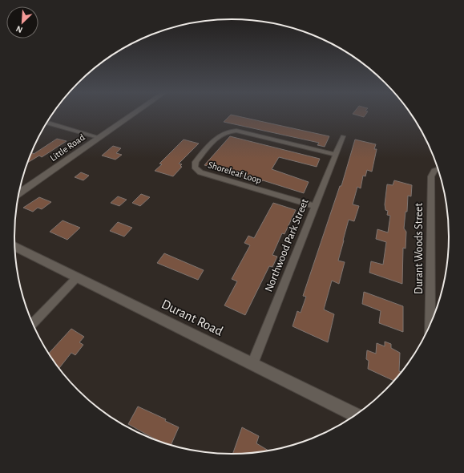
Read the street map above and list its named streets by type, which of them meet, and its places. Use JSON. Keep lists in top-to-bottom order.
{
  "streets": {
    "street": [
      "Little Road",
      "Shoreleaf Loop",
      "Northwood Park Street",
      "Durant Woods Street",
      "Durant Road"
    ]
  },
  "crossings": [
    ["Shoreleaf Loop", "Northwood Park Street"],
    ["Northwood Park Street", "Durant Road"]
  ],
  "north": "bottom left"
}
